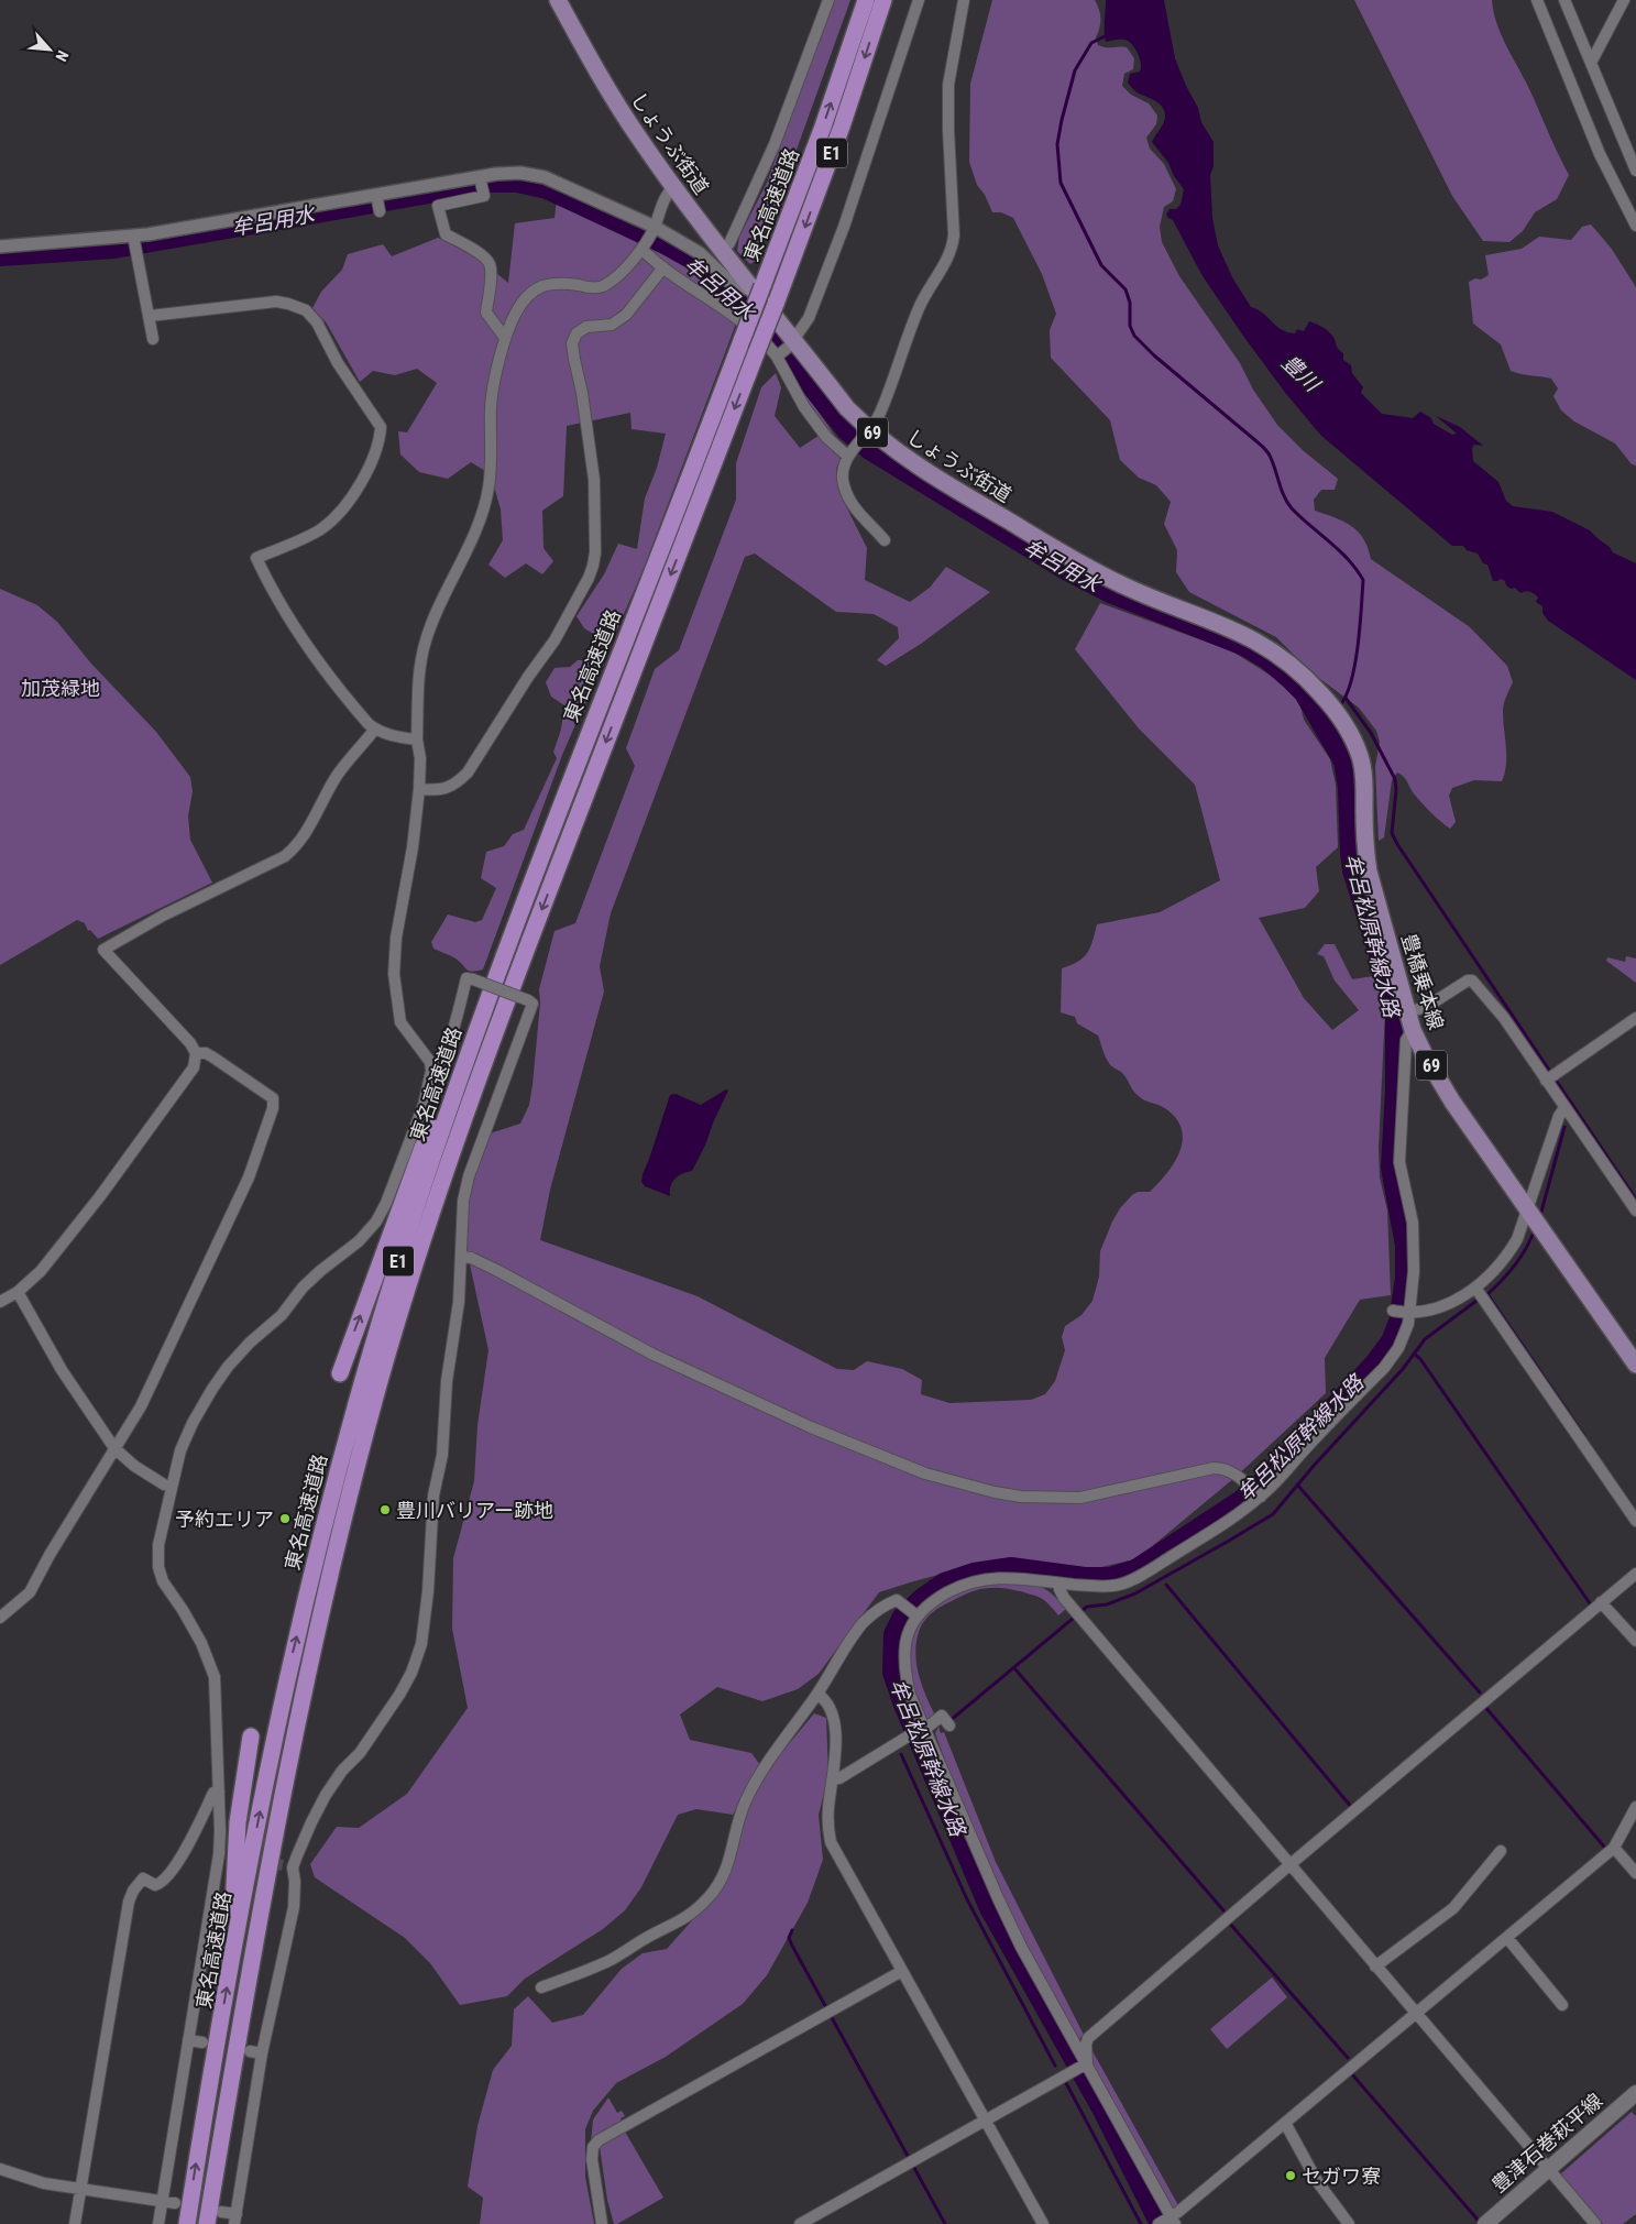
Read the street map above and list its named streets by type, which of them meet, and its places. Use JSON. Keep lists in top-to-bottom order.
{
  "streets": {
    "highway": ["E1", "東名高速道路"],
    "main road": [
      "しょうぶ街道",
      "69",
      "豊橋乗本線",
      "豊津石巻萩平線"
    ]
  },
  "crossings": [
    ["しょうぶ街道", "東名高速道路"],
    ["しょうぶ街道", "豊橋乗本線"]
  ],
  "water": ["牟呂用水", "豊川", "牟呂松原幹線水路"],
  "parks": ["加茂緑地"],
  "places": ["豊川バリアー跡地", "予約エリア", "セガワ寮"],
  "north": "bottom right"
}
